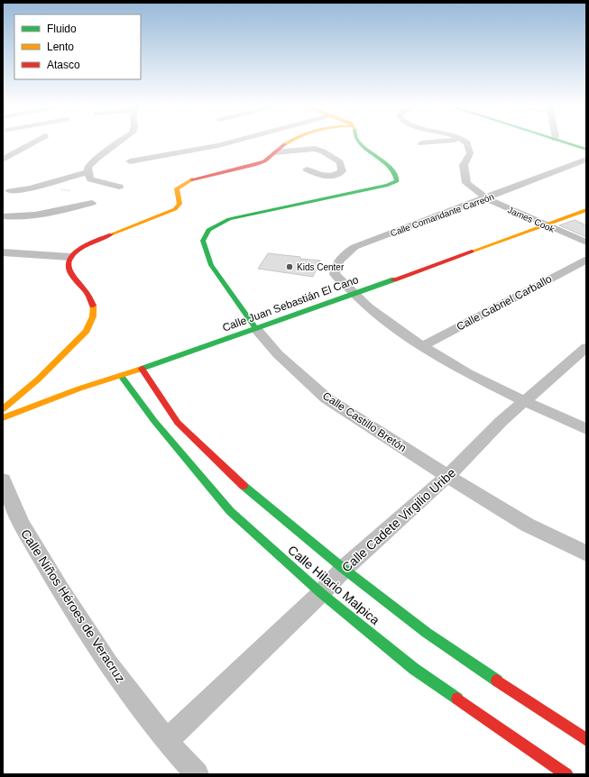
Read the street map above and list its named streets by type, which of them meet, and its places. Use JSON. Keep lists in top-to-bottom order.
{
  "streets": {
    "street": [
      "Calle Comandante Carreón",
      "James Cook",
      "Calle Gabriel Carballo",
      "Calle Juan Sebastián El Cano",
      "Calle Castillo Bretón",
      "Calle Cadete Virgilio Uribe",
      "Calle Hilario Malpica",
      "Calle Niños Héroes de Veracruz"
    ]
  },
  "crossings": [
    ["Calle Comandante Carreón", "James Cook"],
    ["Calle Comandante Carreón", "Calle Gabriel Carballo"],
    ["Calle Comandante Carreón", "Calle Juan Sebastián El Cano"],
    ["Calle Comandante Carreón", "Calle Cadete Virgilio Uribe"],
    ["James Cook", "Calle Juan Sebastián El Cano"],
    ["Calle Juan Sebastián El Cano", "Calle Castillo Bretón"],
    ["Calle Juan Sebastián El Cano", "Calle Hilario Malpica"],
    ["Calle Castillo Bretón", "Calle Cadete Virgilio Uribe"],
    ["Calle Cadete Virgilio Uribe", "Calle Hilario Malpica"],
    ["Calle Cadete Virgilio Uribe", "Calle Niños Héroes de Veracruz"]
  ],
  "places": ["Kids Center"],
  "legend": ["Fluido", "Lento", "Atasco"]
}
